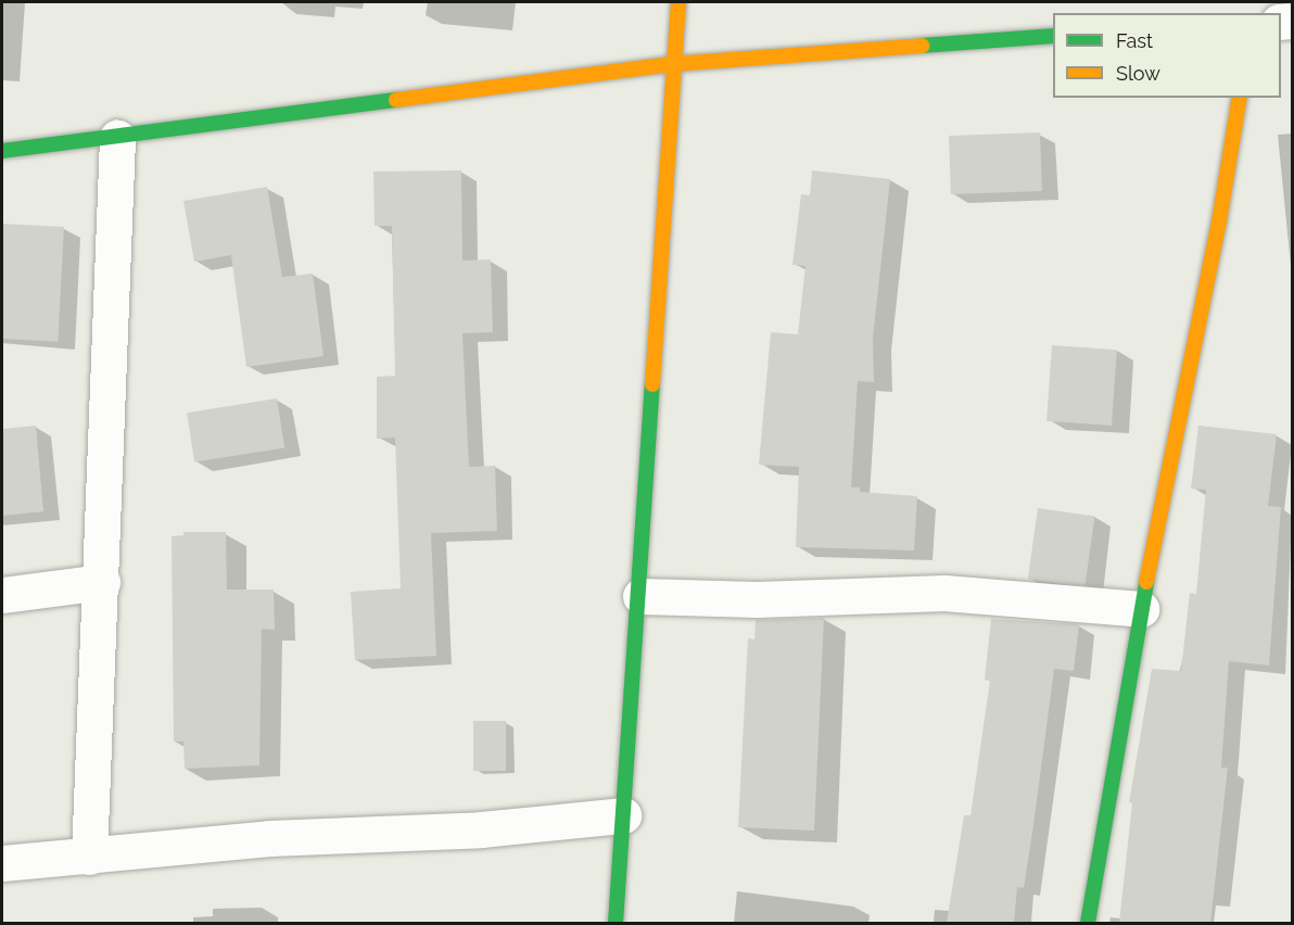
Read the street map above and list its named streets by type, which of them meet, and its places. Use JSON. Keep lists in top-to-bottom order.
{
  "legend": ["Fast", "Slow"]
}
